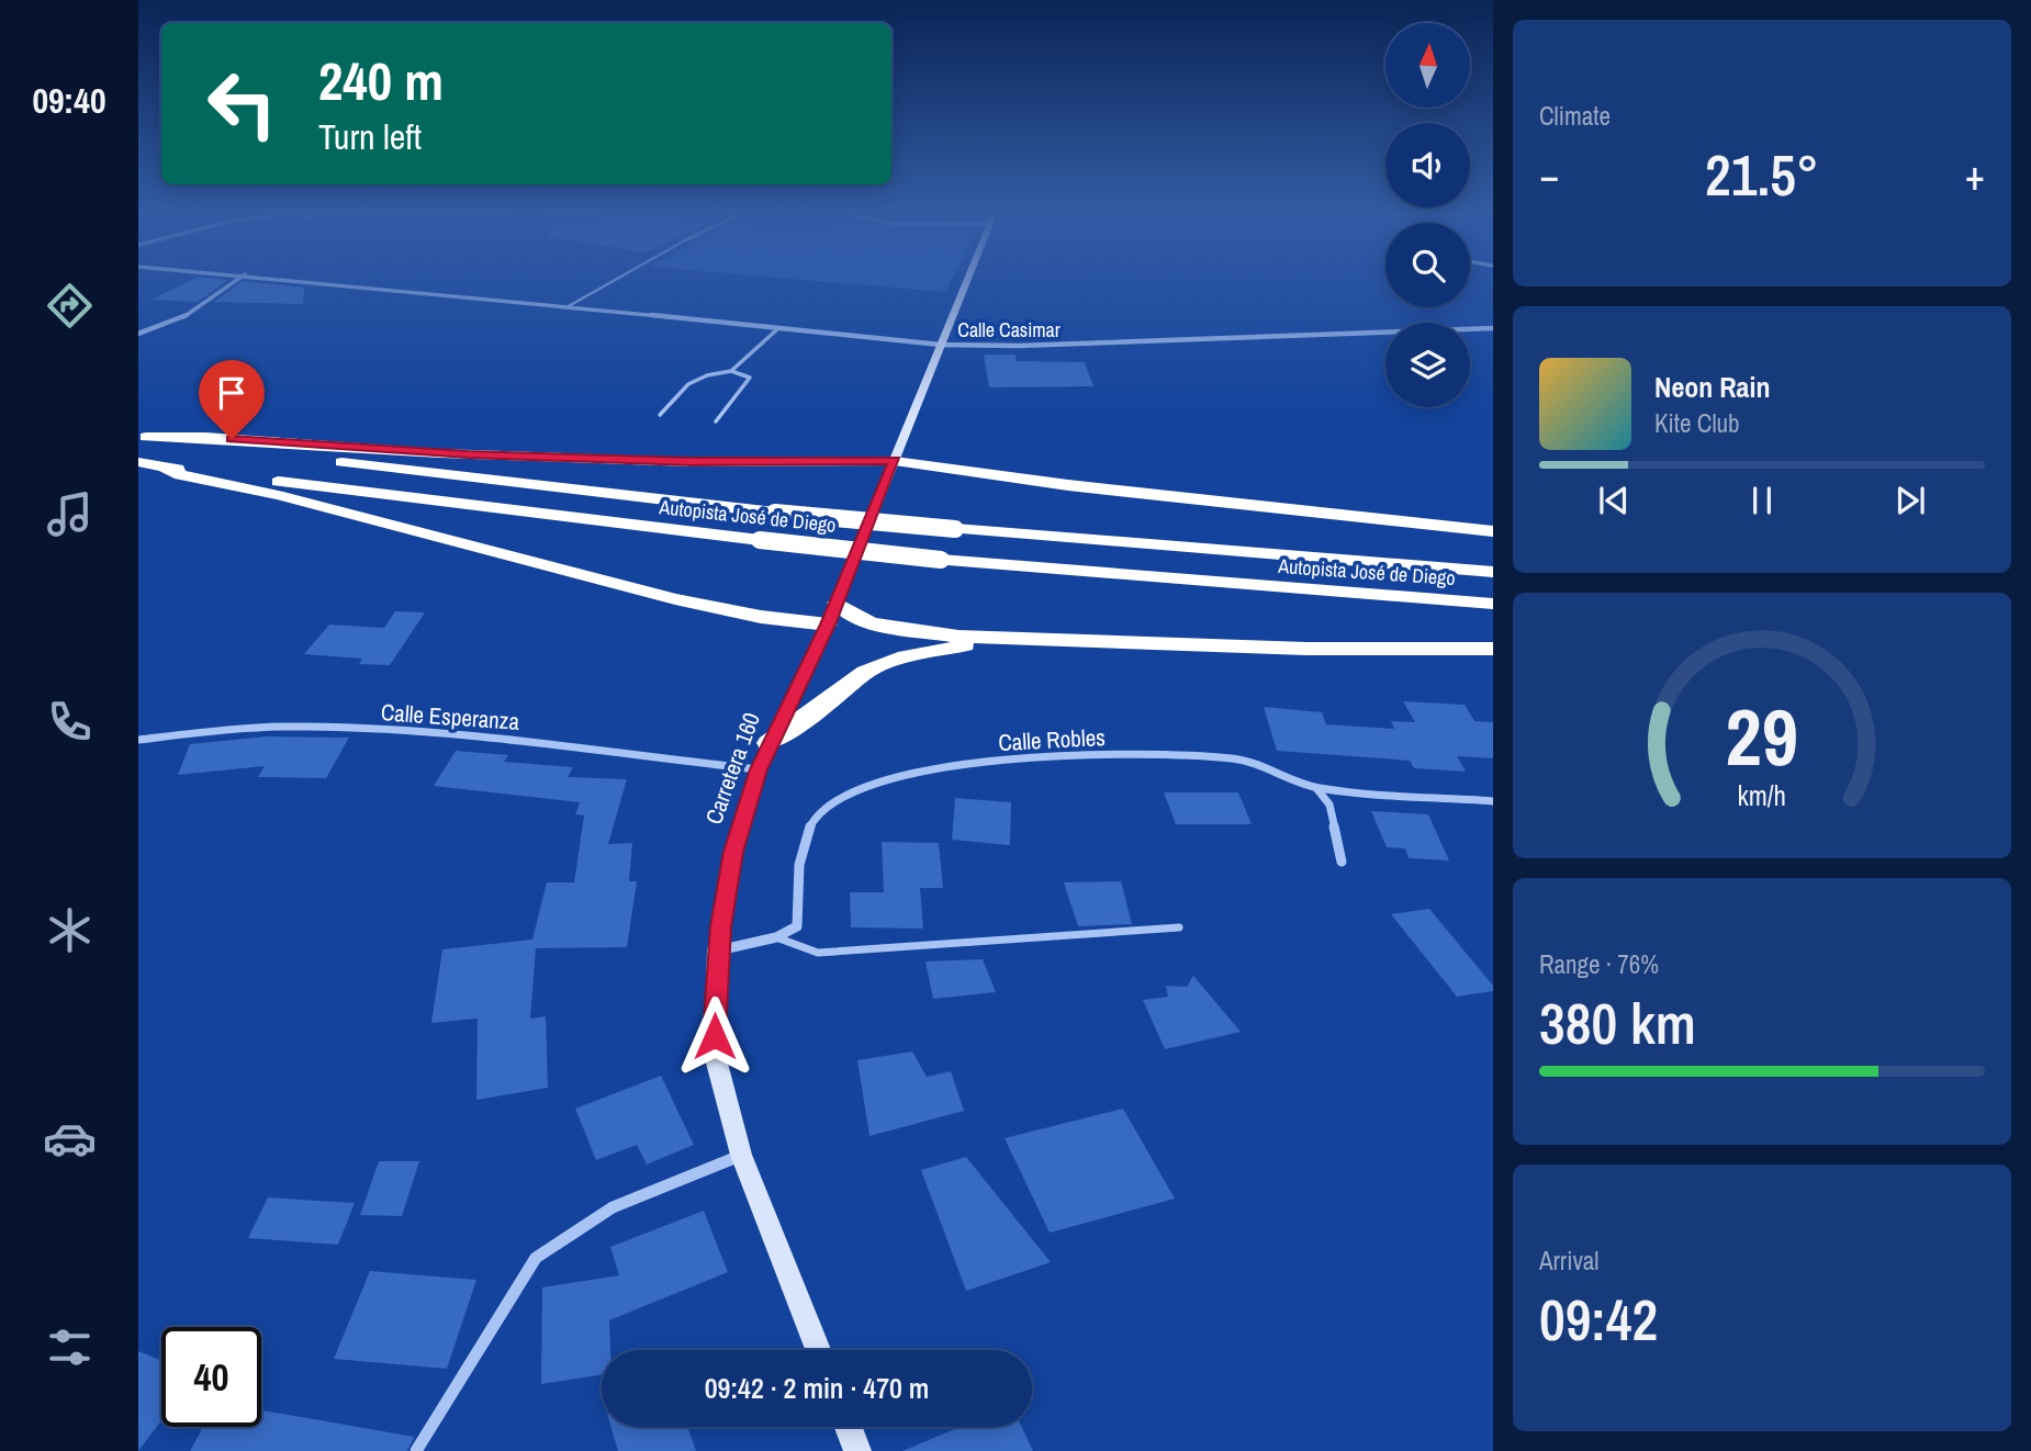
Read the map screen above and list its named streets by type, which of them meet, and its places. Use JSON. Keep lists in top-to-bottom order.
{
  "streets": {
    "highway": ["Autopista José de Diego"],
    "street": [
      "Calle Casimar",
      "Calle Esperanza",
      "Calle Robles",
      "Carretera 160"
    ]
  },
  "crossings": [
    ["Calle Casimar", "Carretera 160"],
    ["Calle Esperanza", "Carretera 160"]
  ],
  "north": "top",
  "page": {
    "tabs": "09:40",
    "tile": [
      "Climate",
      ["Range · 76%", "380 km"],
      ["Arrival", "09:42"]
    ],
    "turn": ["240 m", "Turn left"],
    "heat": ["−", "21.5°", "+"],
    "song": ["Neon Rain", "Kite Club"],
    "limit": "40",
    "trip": "09:42 · 2 min · 470 m",
    "gauge": ["29", "km/h"]
  }
}
